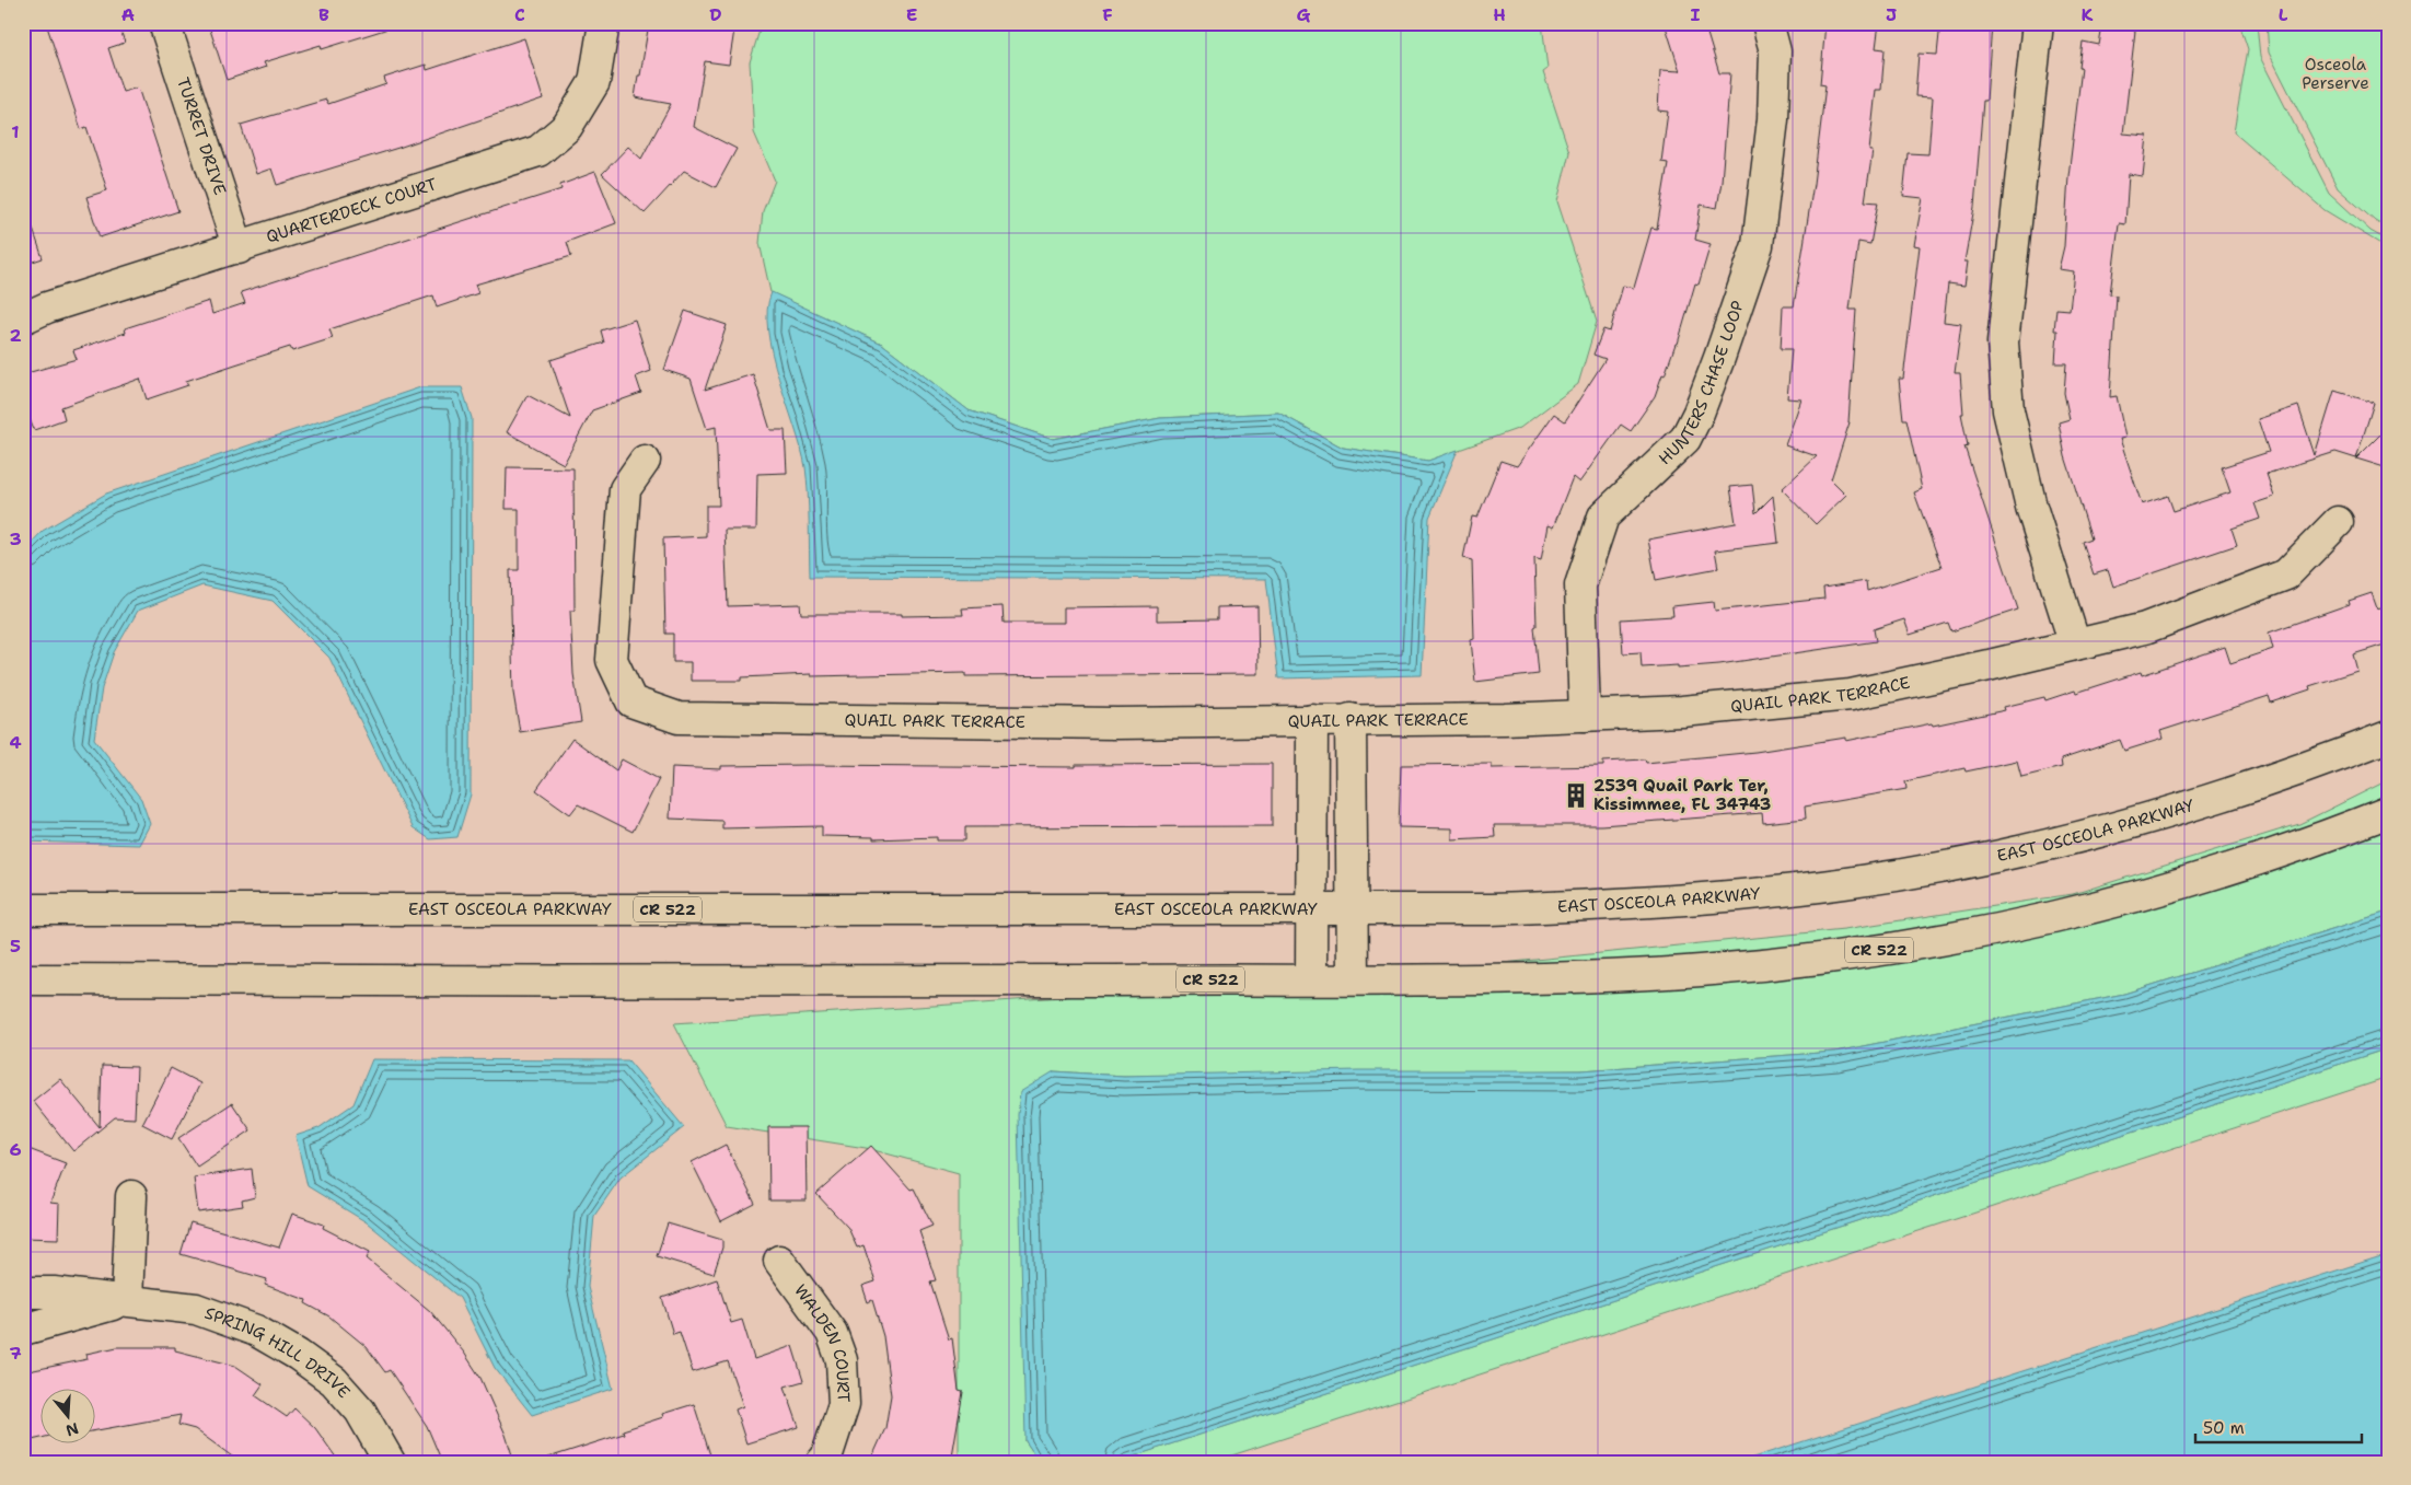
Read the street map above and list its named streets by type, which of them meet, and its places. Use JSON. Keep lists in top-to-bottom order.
{
  "streets": {
    "street": [
      "TURRET DRIVE",
      "QUARTERDECK COURT",
      "HUNTERS CHASE LOOP",
      "QUAIL PARK TERRACE",
      "EAST OSCEOLA PARKWAY",
      "CR 522",
      "WALDEN COURT",
      "SPRING HILL DRIVE"
    ]
  },
  "crossings": [
    ["TURRET DRIVE", "QUARTERDECK COURT"],
    ["HUNTERS CHASE LOOP", "QUAIL PARK TERRACE"]
  ],
  "parks": ["Osceola Perserve"],
  "places": {
    "building": ["2539 Quail Park Ter, Kissimmee, FL 34743"]
  },
  "scale_bar": "50 m",
  "north": "bottom",
  "grid": {
    "columns": [
      "A",
      "B",
      "C",
      "D",
      "E",
      "F",
      "G",
      "H",
      "I",
      "J",
      "K",
      "L"
    ],
    "rows": [
      "1",
      "2",
      "3",
      "4",
      "5",
      "6",
      "7"
    ]
  }
}
